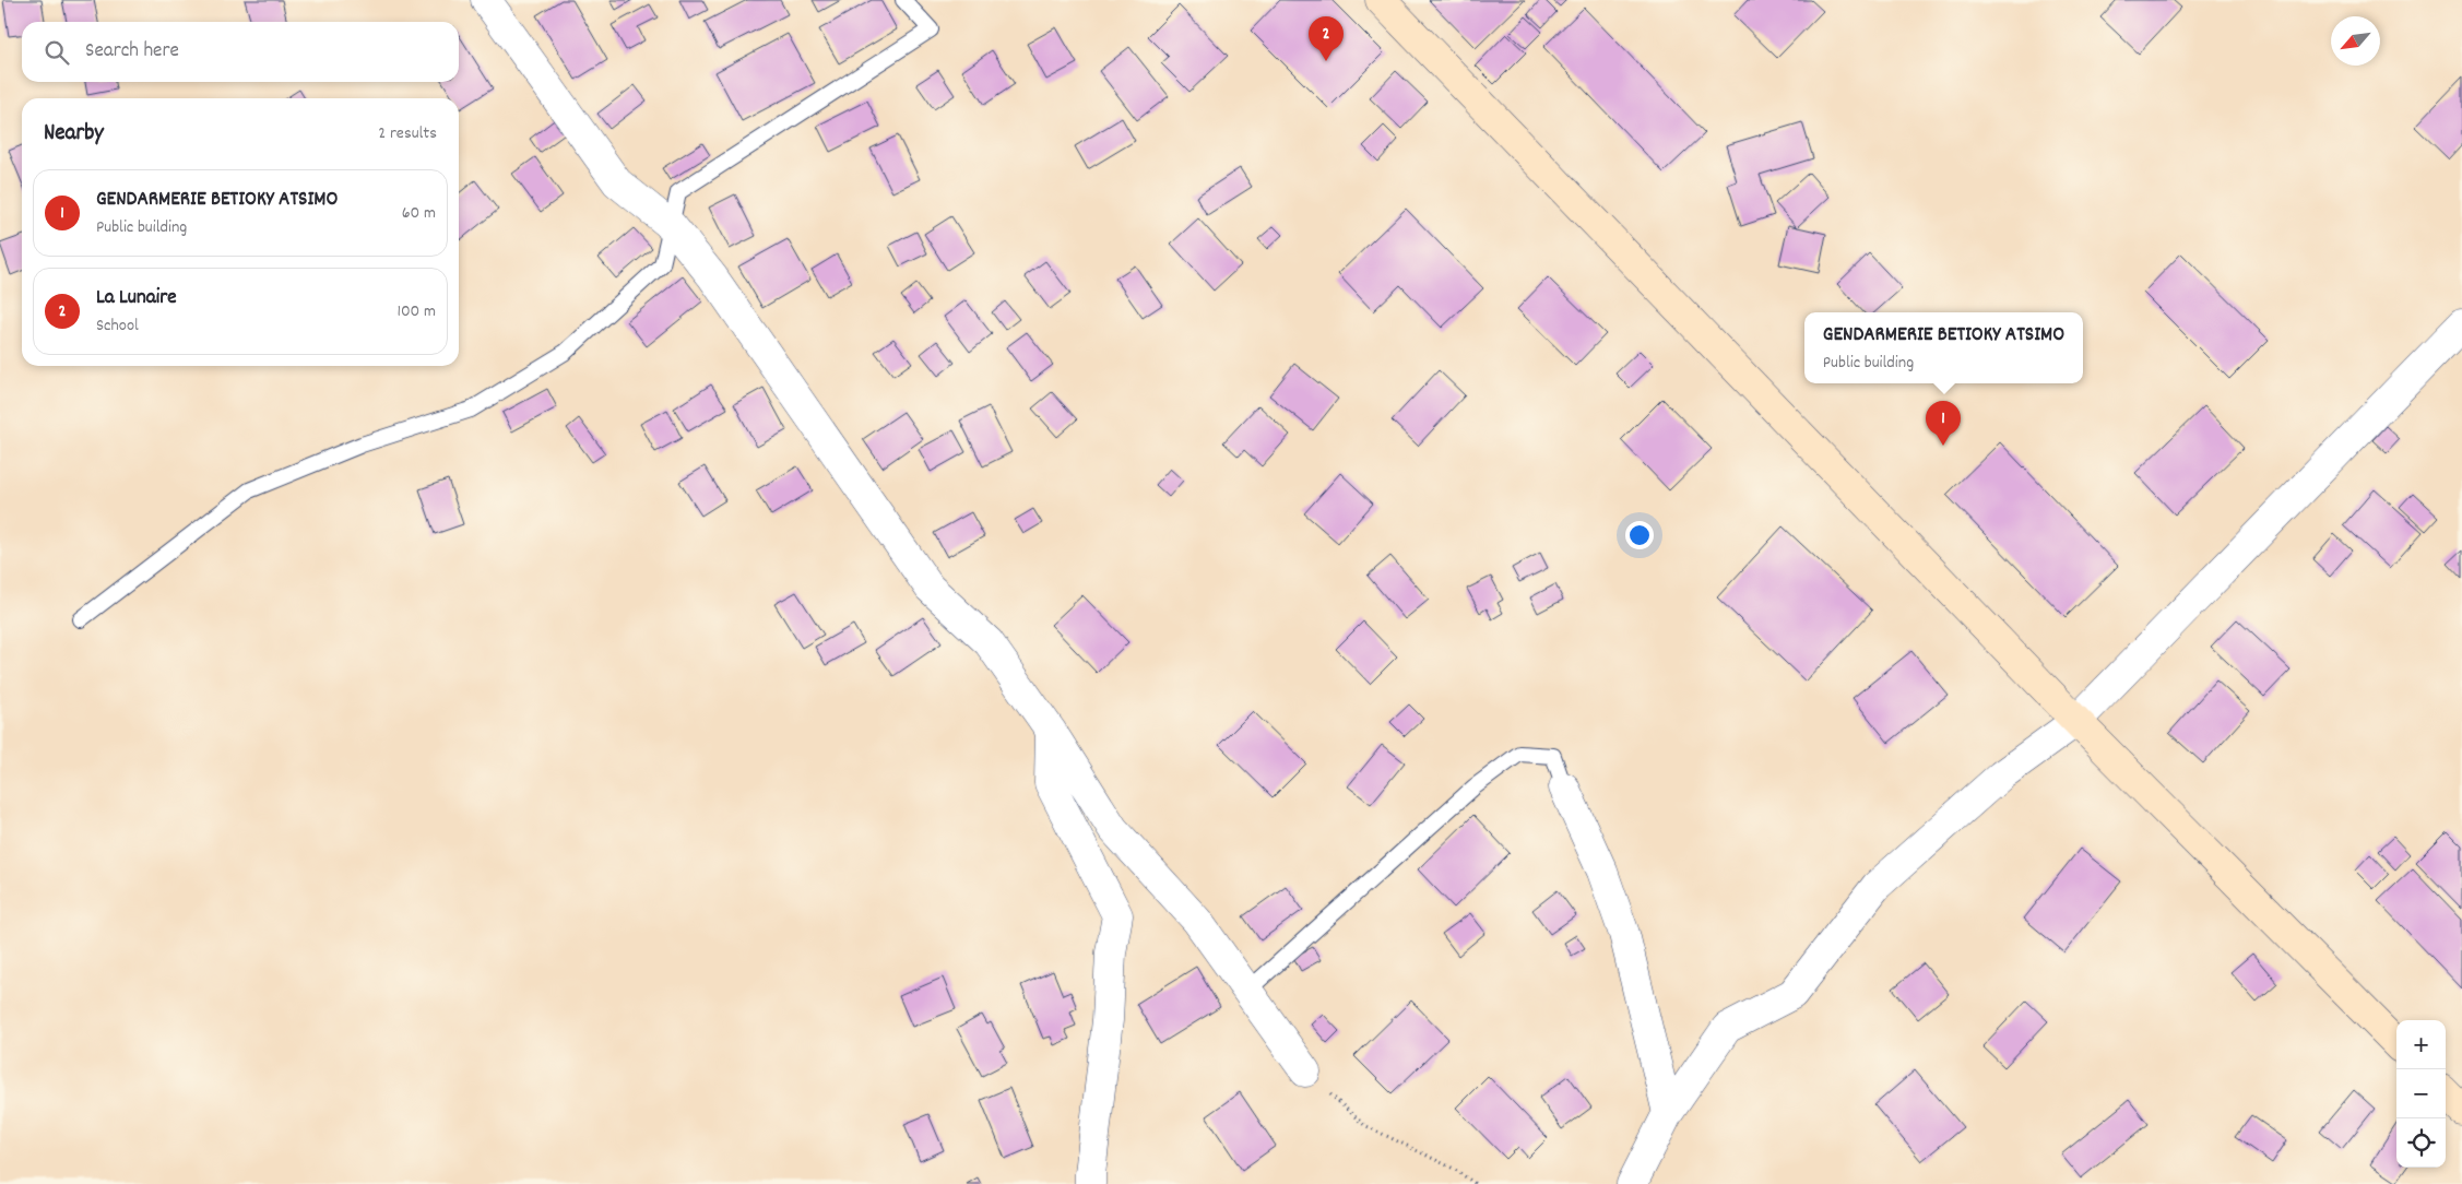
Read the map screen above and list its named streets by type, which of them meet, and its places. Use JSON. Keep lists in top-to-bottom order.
{
  "north": "bottom left",
  "page": {
    "pins": ["2", "1"],
    "search": "Search here",
    "heading": ["Nearby", "2 results"],
    "list": [
      {
        "mark": "1",
        "name": "GENDARMERIE BETIOKY ATSIMO",
        "note": "Public building",
        "value": "60 m"
      },
      {
        "mark": "2",
        "name": "La Lunaire",
        "note": "School",
        "value": "100 m"
      }
    ],
    "popup": ["GENDARMERIE BETIOKY ATSIMO", "Public building"],
    "map_buttons": ["+", "−"]
  }
}
